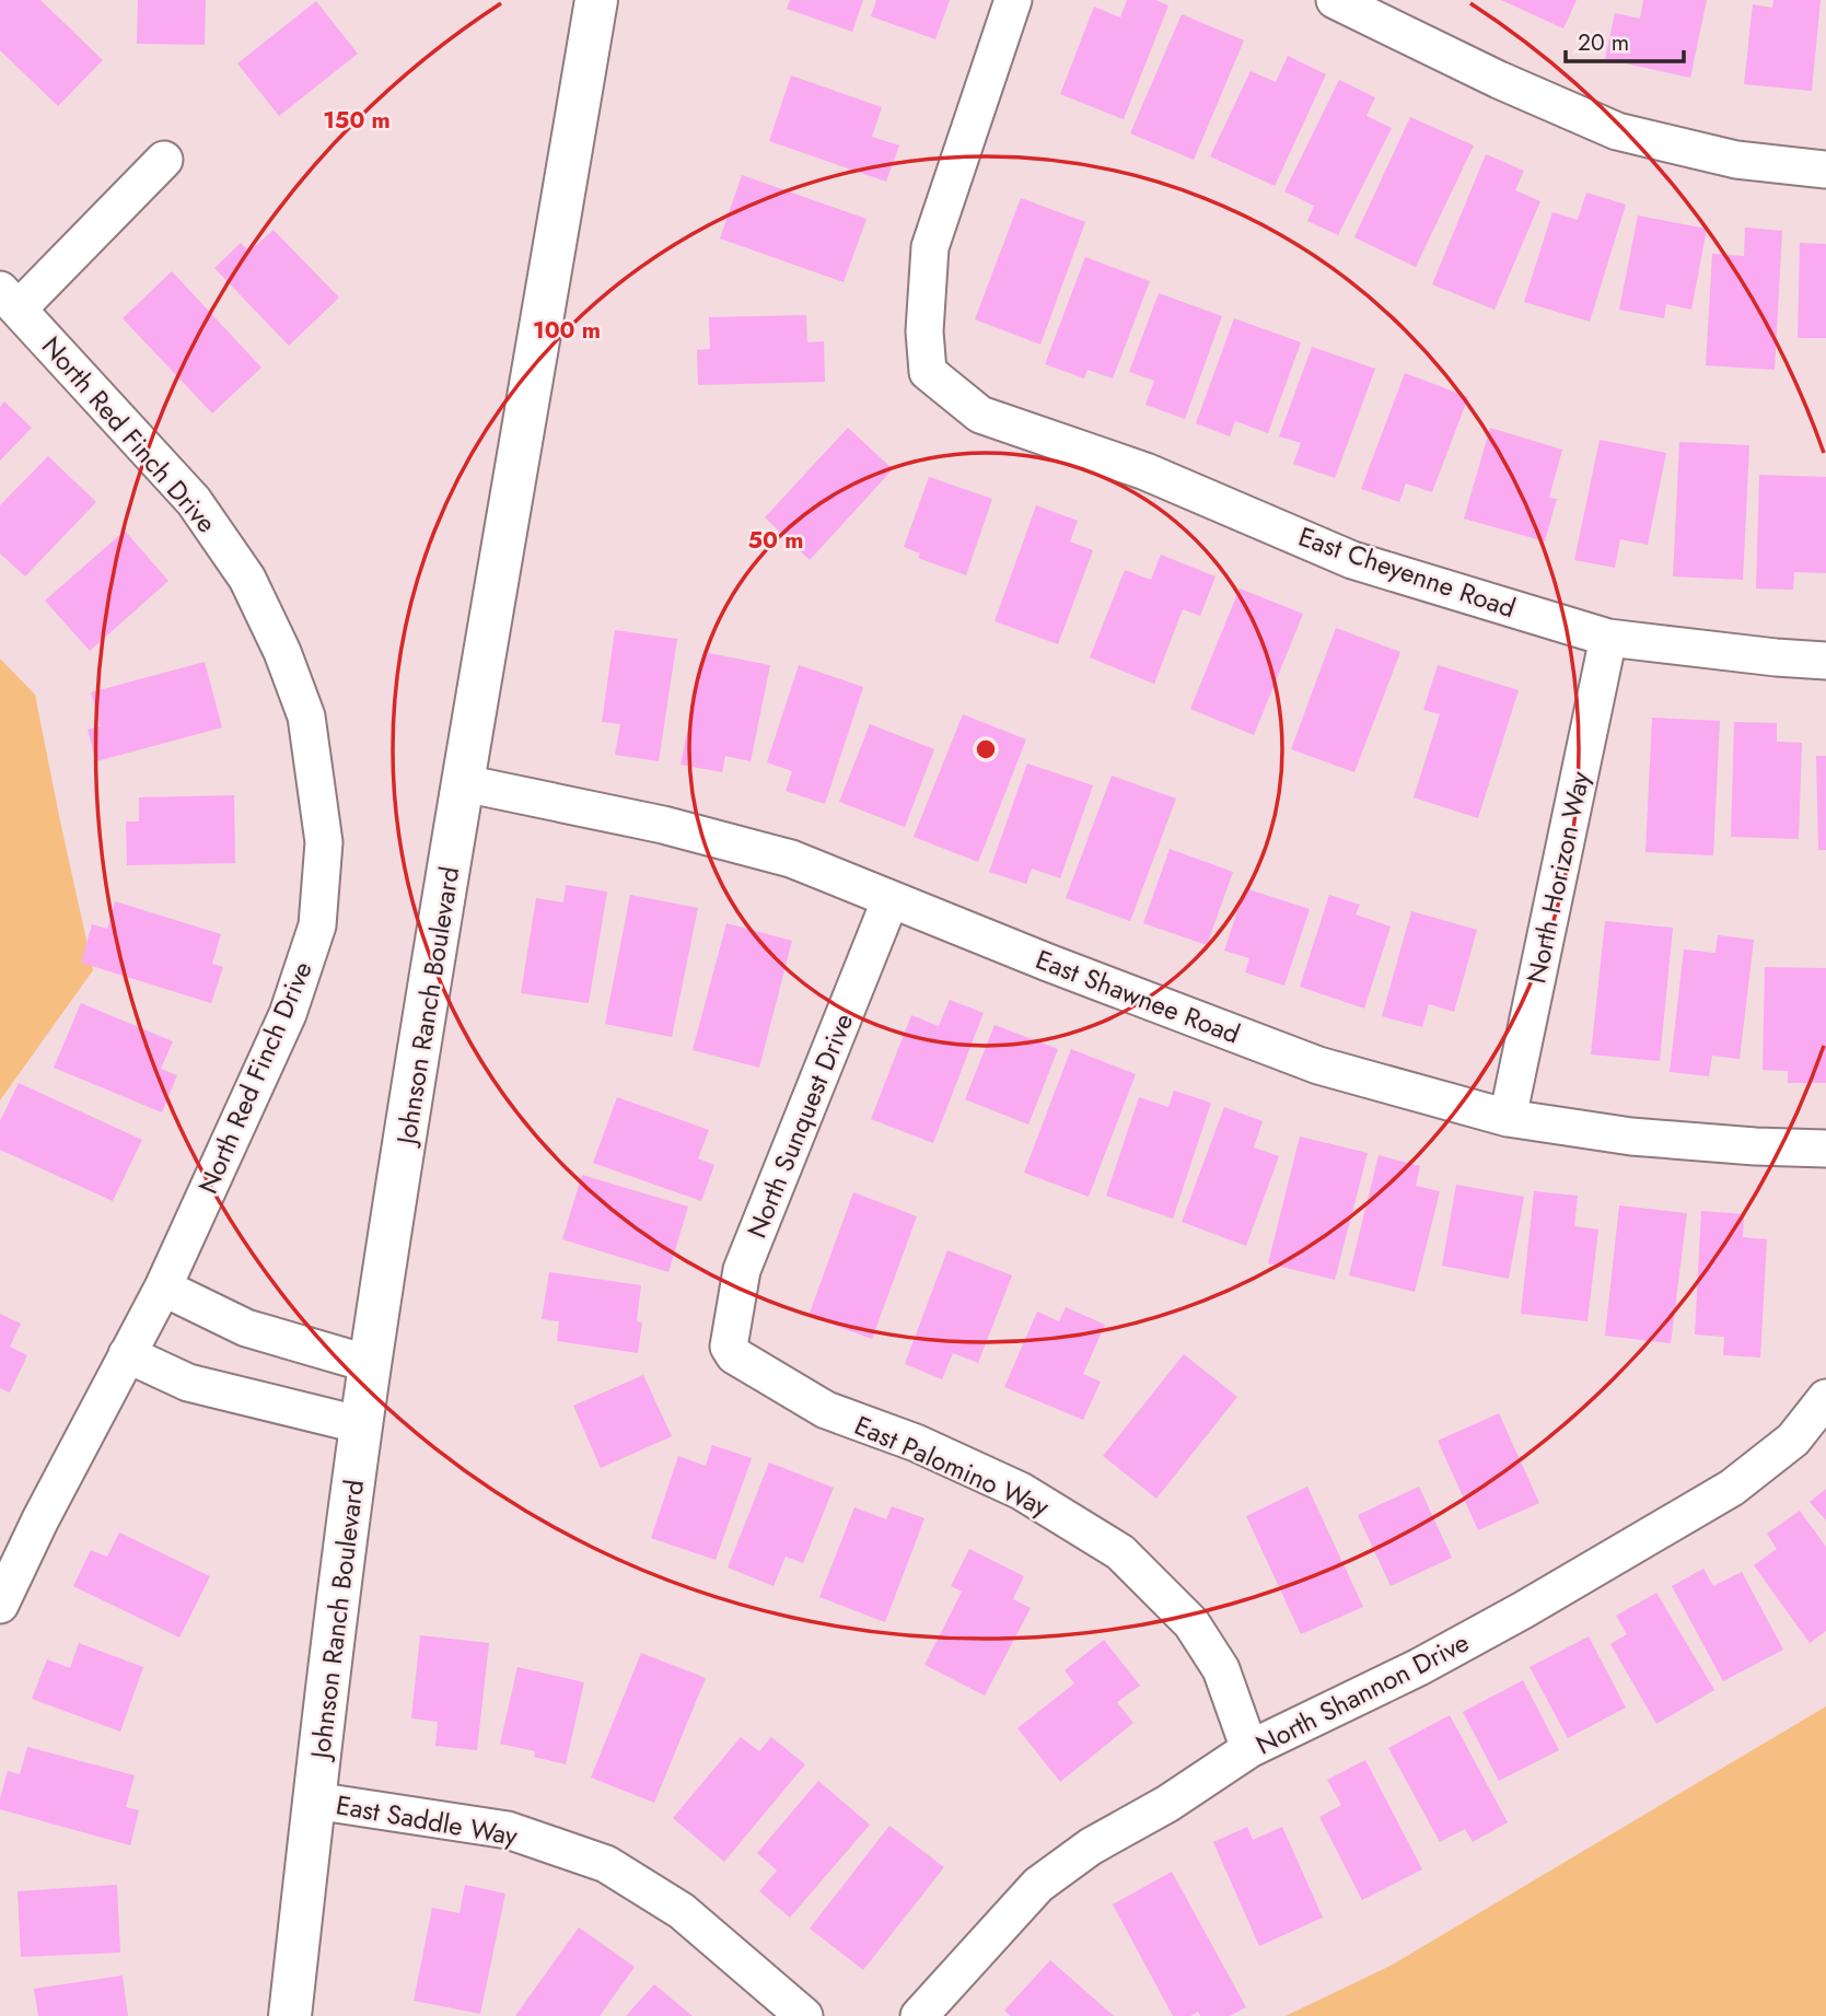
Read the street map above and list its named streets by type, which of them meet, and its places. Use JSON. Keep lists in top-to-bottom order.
{
  "streets": {
    "street": [
      "North Red Finch Drive",
      "East Cheyenne Road",
      "North Horizon Way",
      "East Shawnee Road",
      "Johnson Ranch Boulevard",
      "North Sunquest Drive",
      "East Palomino Way",
      "North Shannon Drive",
      "East Saddle Way"
    ]
  },
  "crossings": [
    ["East Cheyenne Road", "North Horizon Way"],
    ["North Horizon Way", "East Shawnee Road"],
    ["East Shawnee Road", "Johnson Ranch Boulevard"],
    ["East Shawnee Road", "North Sunquest Drive"],
    ["Johnson Ranch Boulevard", "East Saddle Way"],
    ["North Sunquest Drive", "East Palomino Way"],
    ["East Palomino Way", "North Shannon Drive"]
  ],
  "scale_bar": "20 m",
  "rings": ["150 m", "100 m", "50 m"]
}
